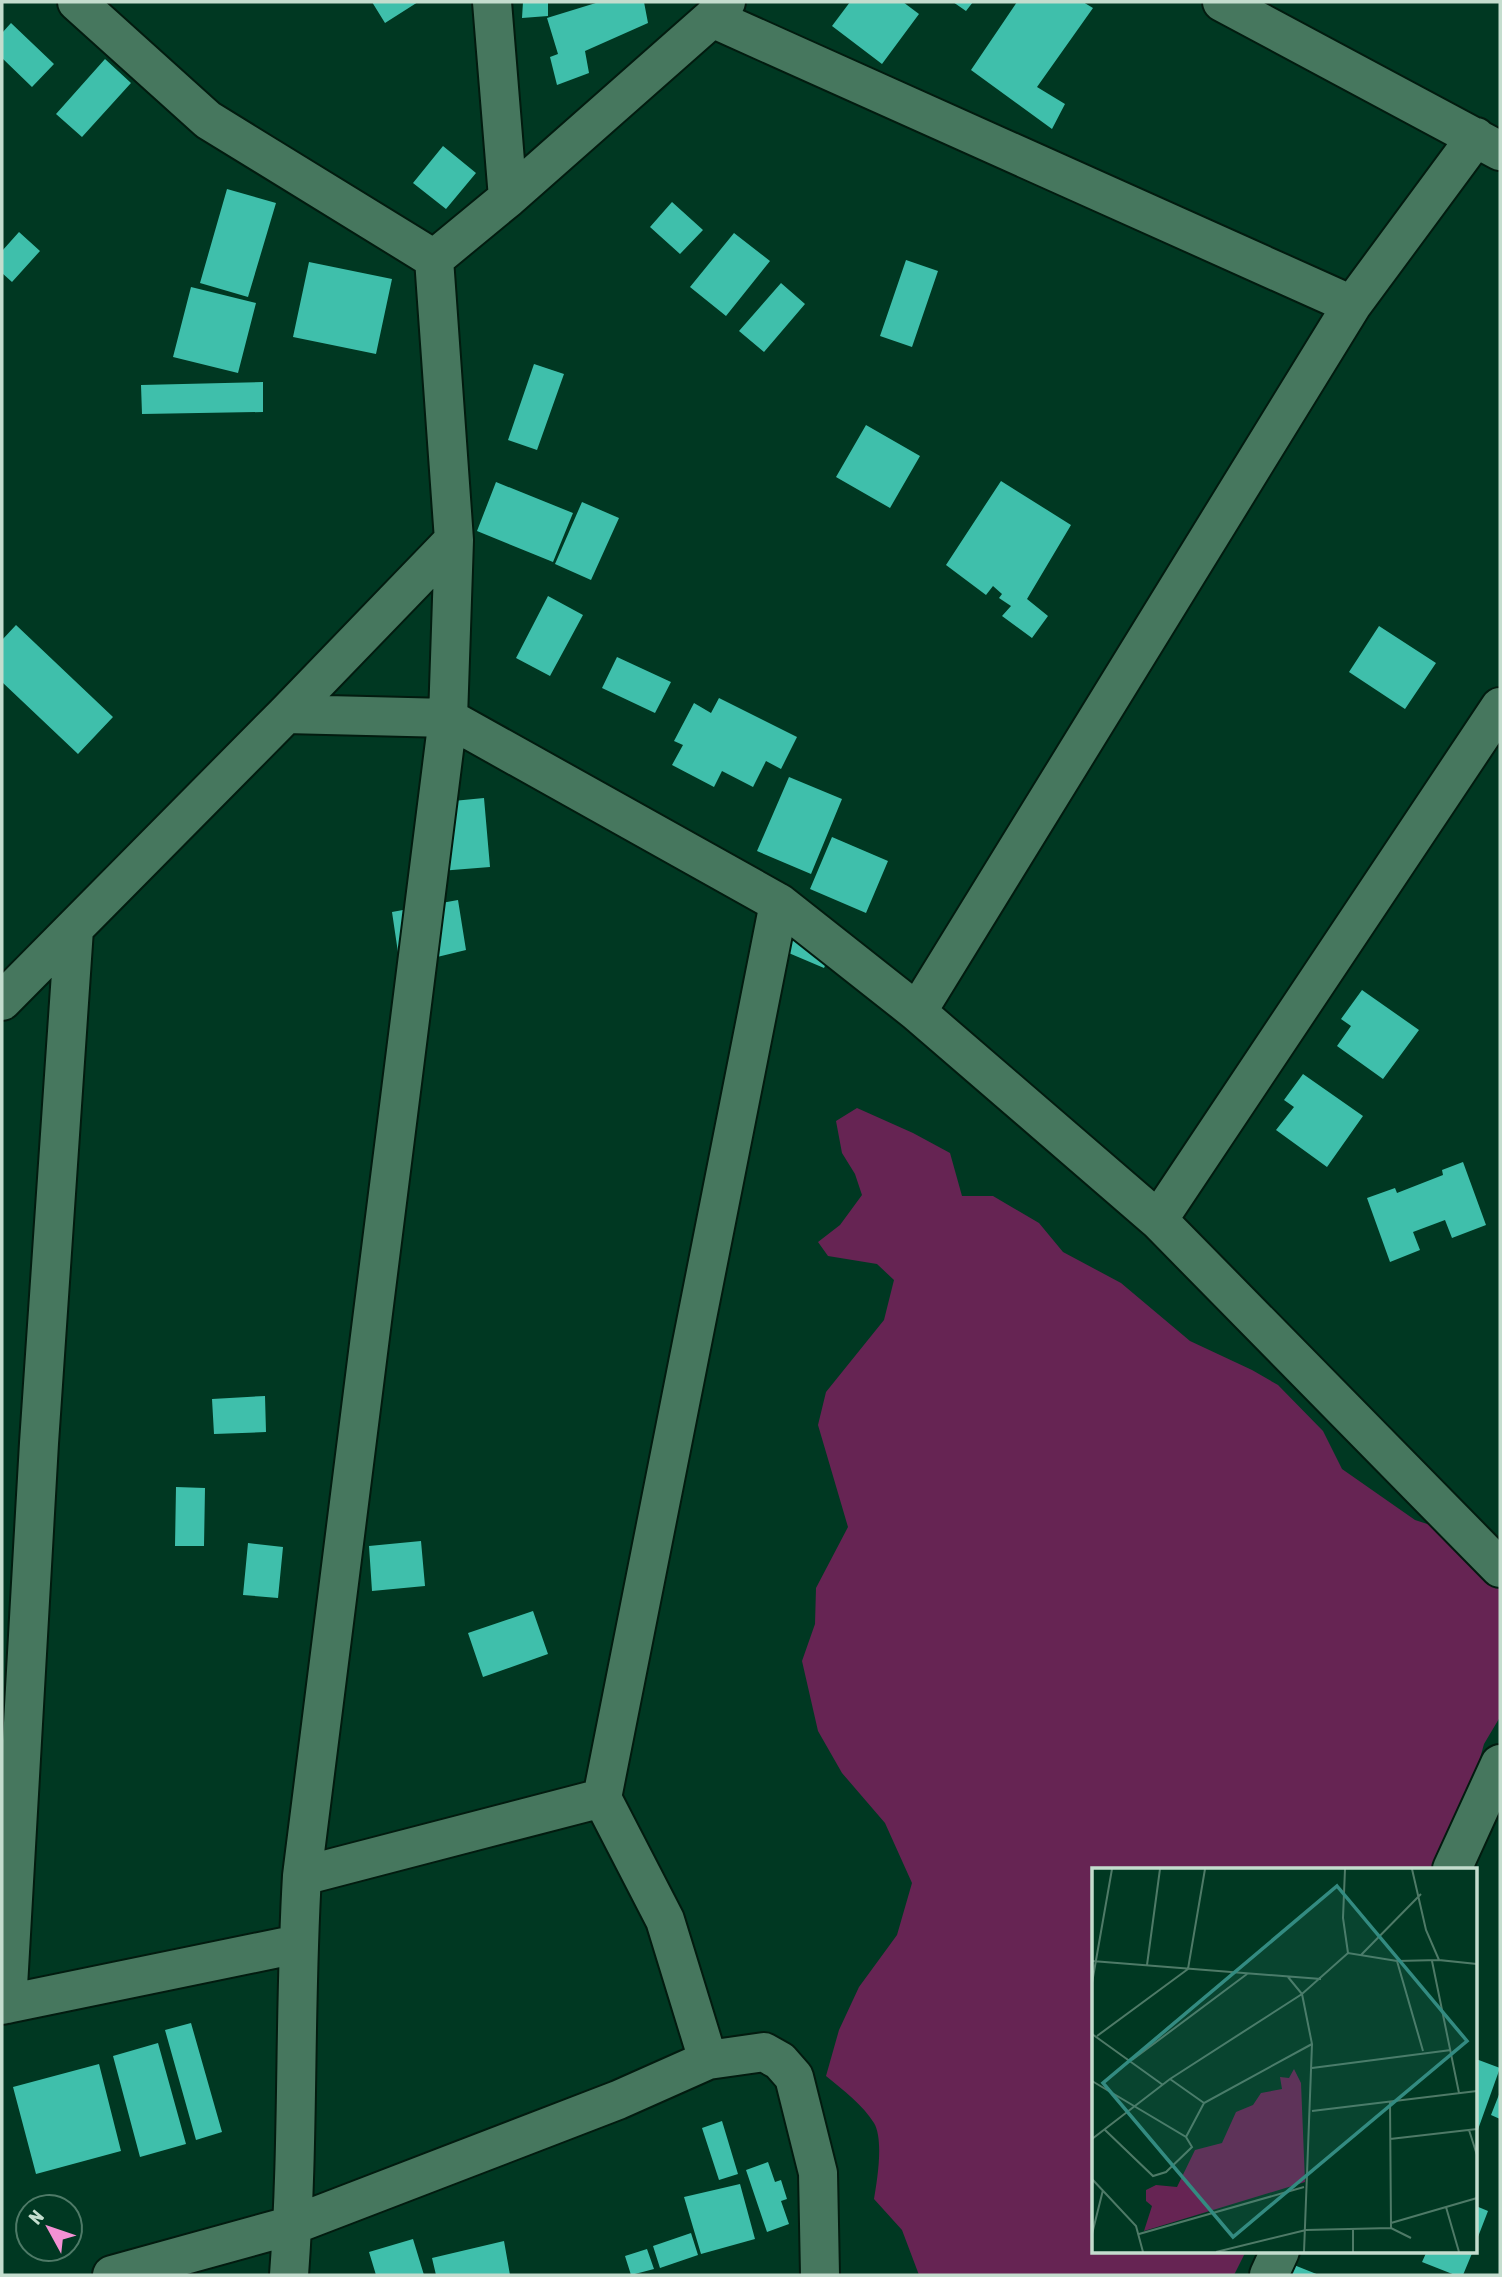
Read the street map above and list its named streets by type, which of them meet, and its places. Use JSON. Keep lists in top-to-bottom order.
{
  "north": "top left"
}
